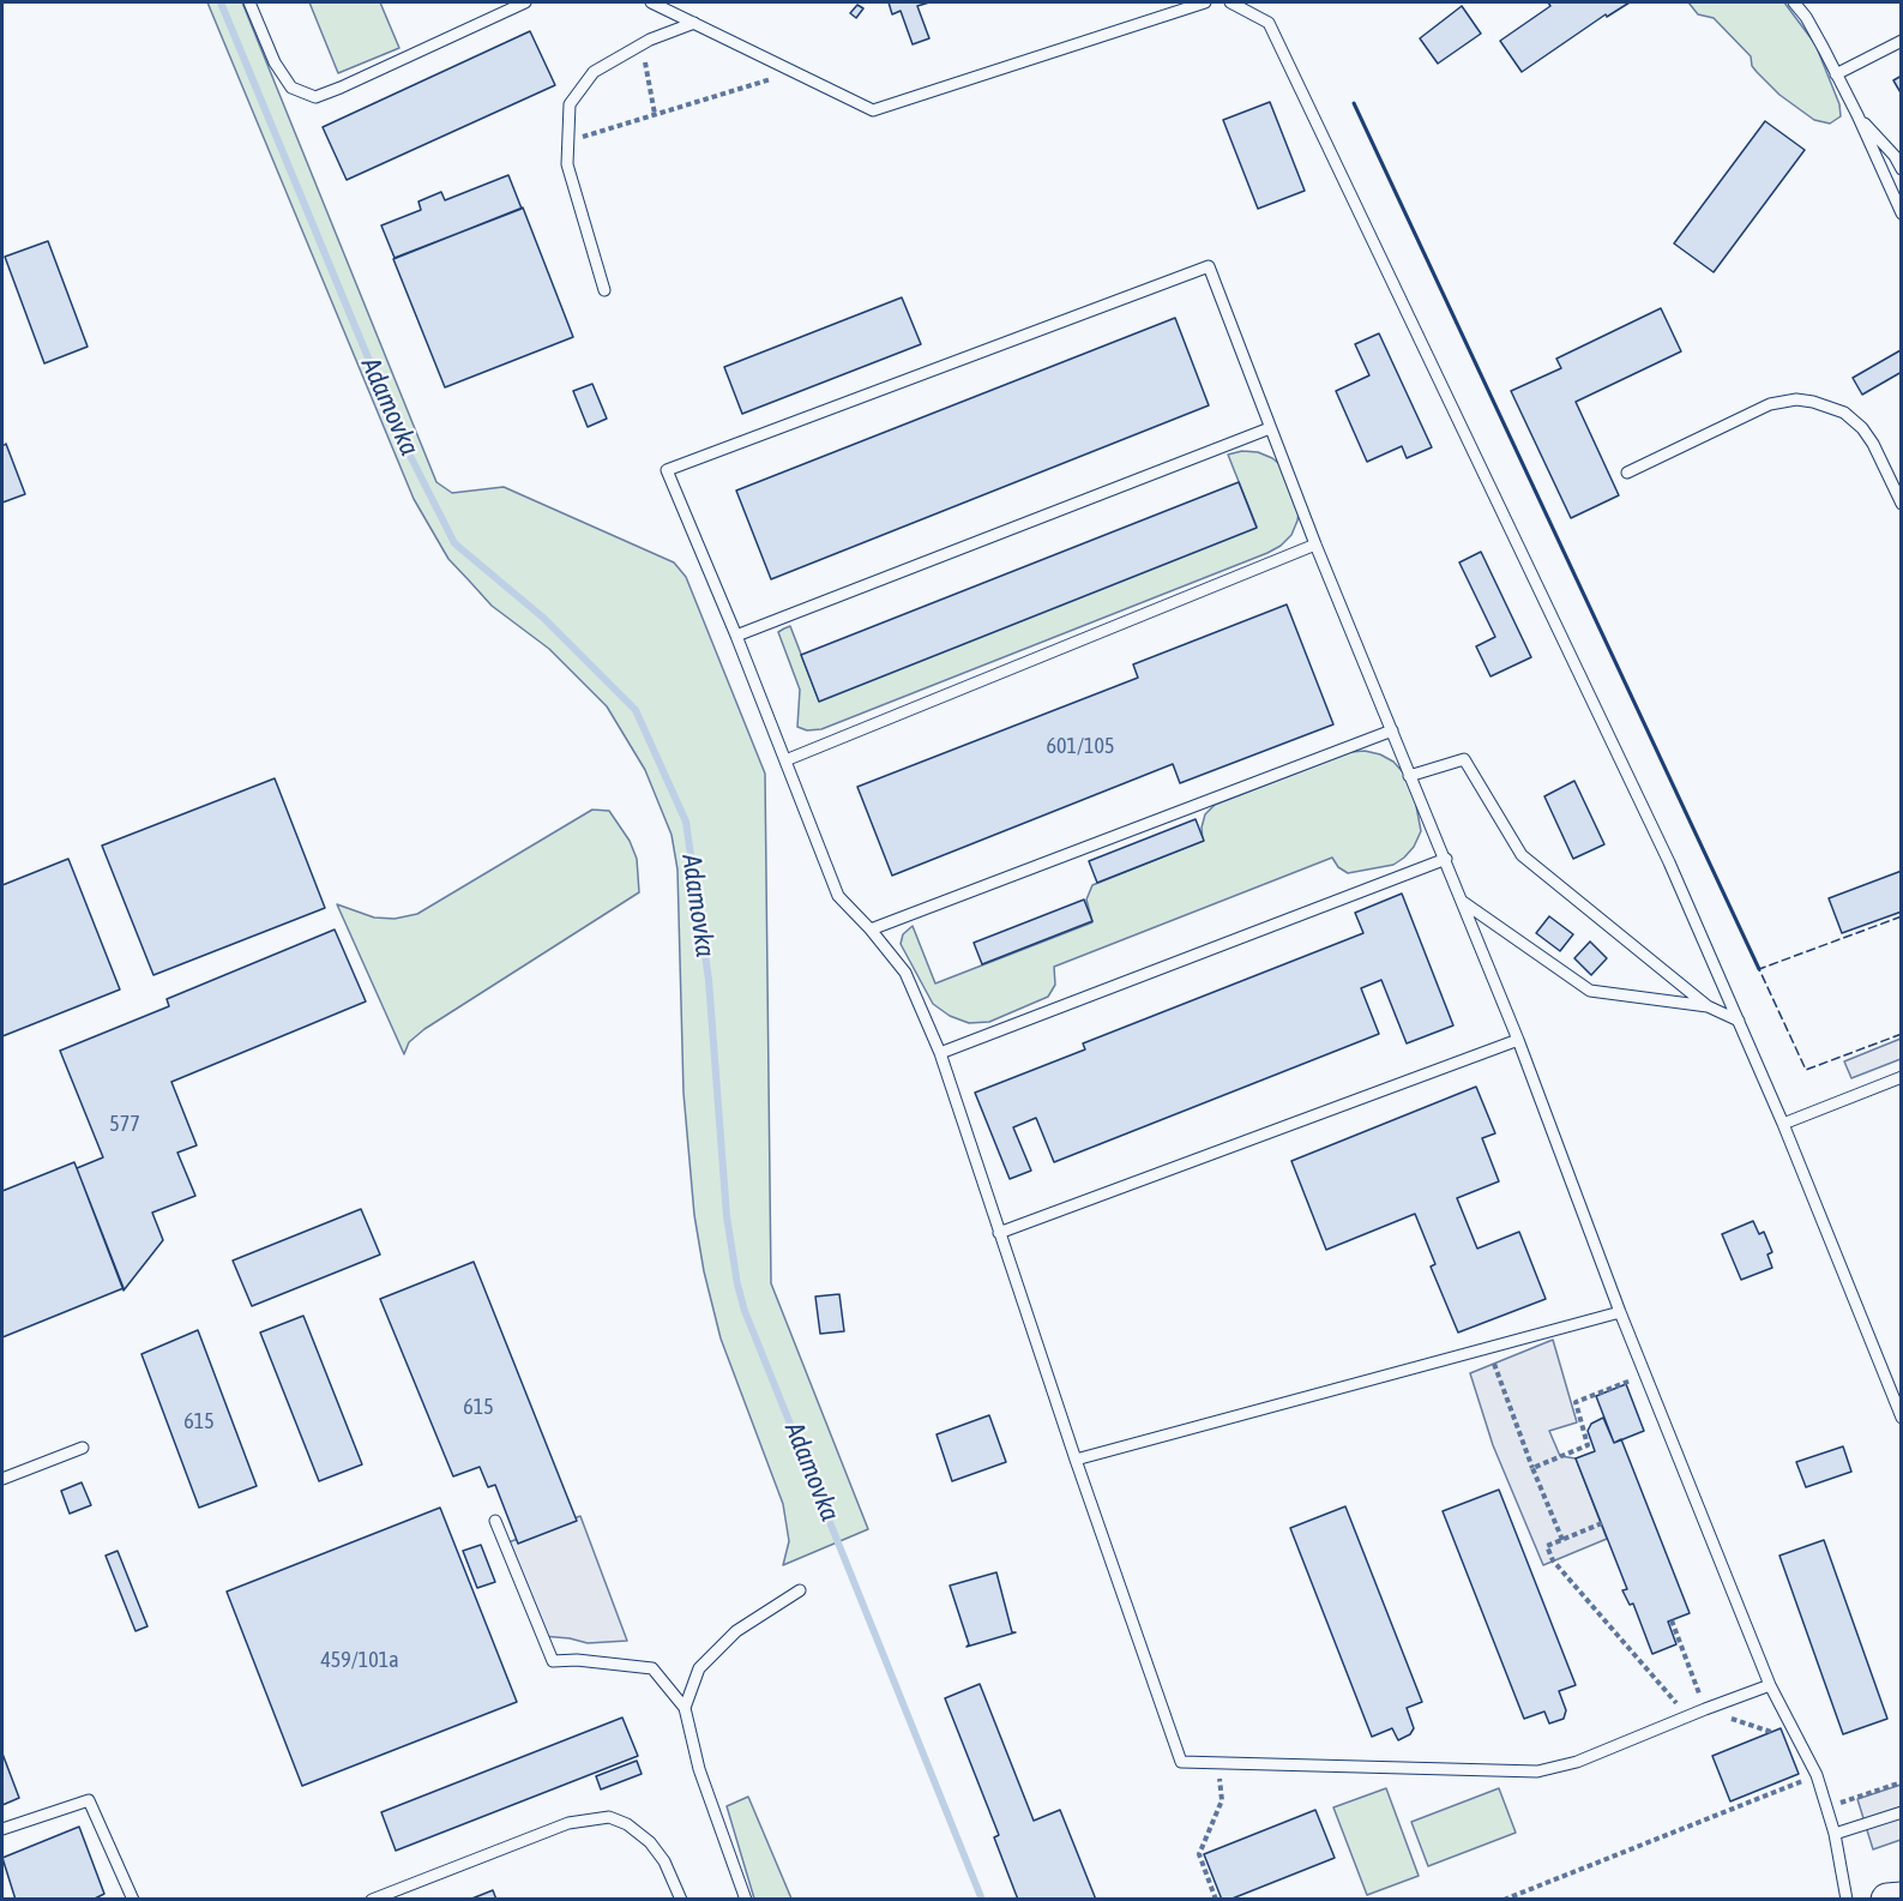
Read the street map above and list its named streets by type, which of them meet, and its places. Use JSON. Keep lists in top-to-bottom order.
{
  "water": ["Adamovka"],
  "house_numbers": [
    "601/105",
    "577",
    "615",
    "615",
    "459/101a"
  ]
}
